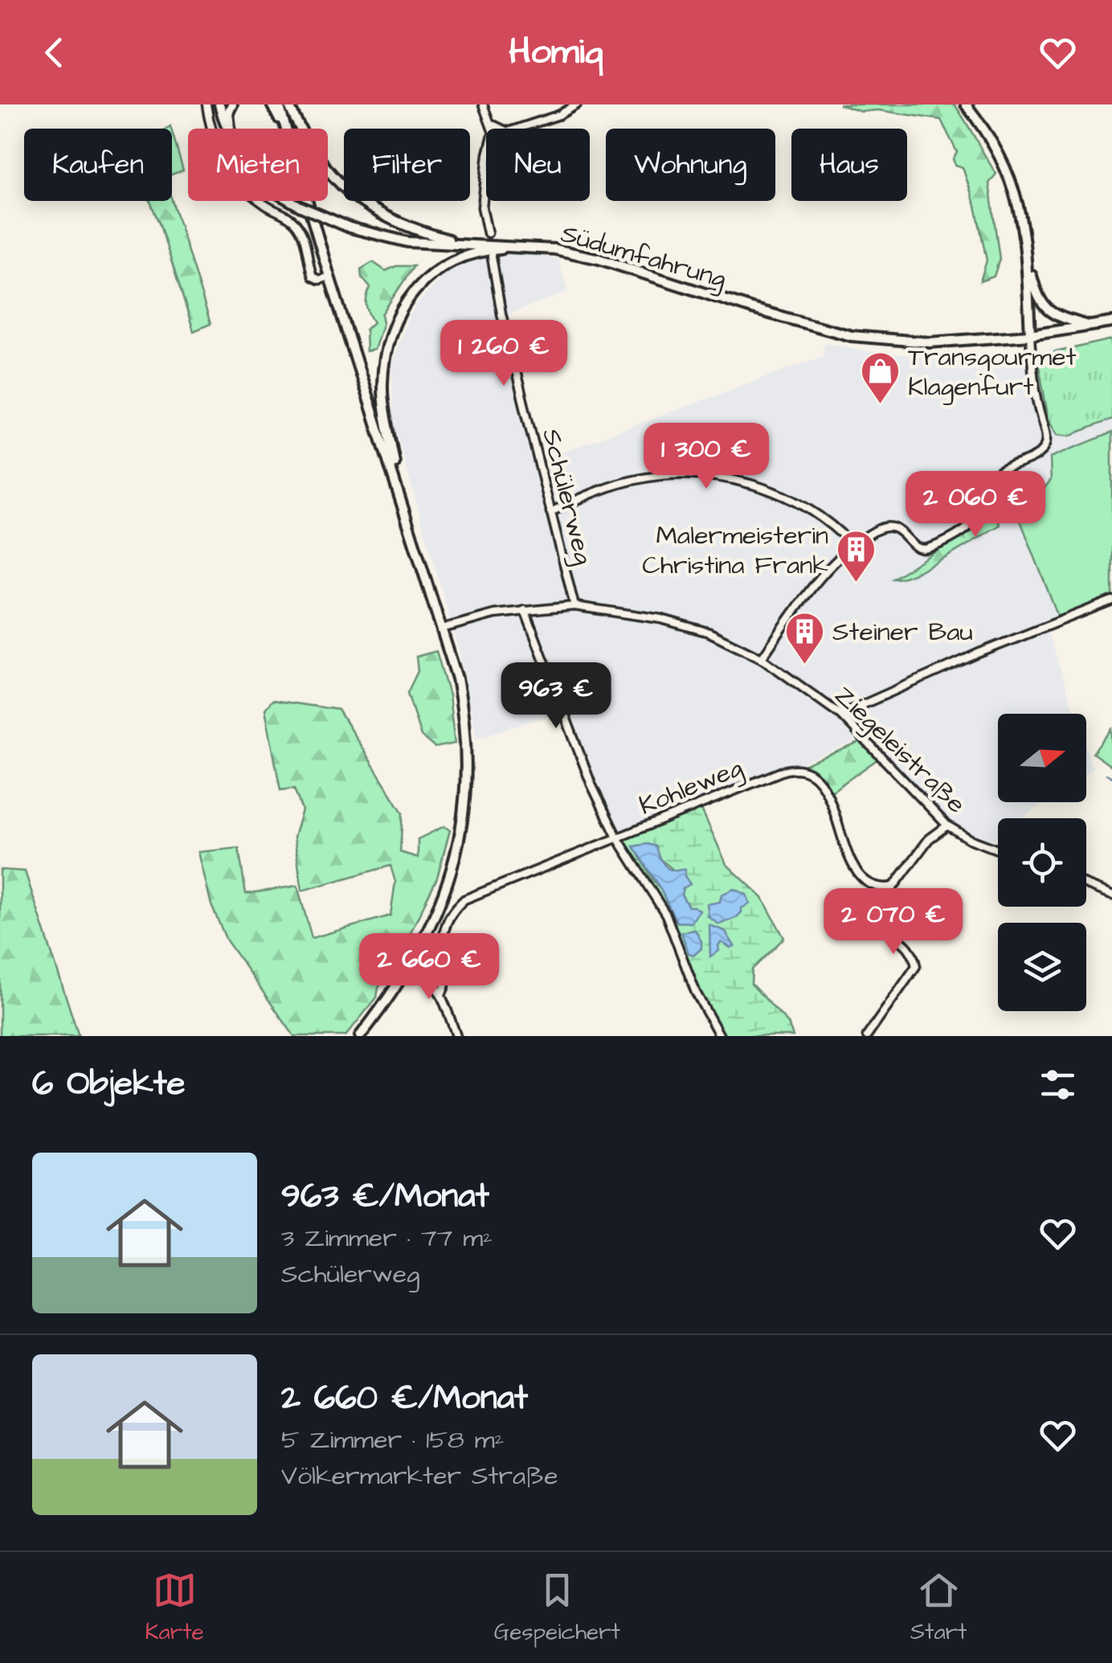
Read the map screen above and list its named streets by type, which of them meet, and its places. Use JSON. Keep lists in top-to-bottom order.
{
  "streets": {
    "main road": ["Südumfahrung"],
    "street": ["Schülerweg", "Ziegeleistraße", "Kohleweg"]
  },
  "crossings": [
    ["Schülerweg", "Ziegeleistraße"]
  ],
  "places": {
    "shop": ["Transgourmet Klagenfurt"],
    "building": ["Malermeisterin Christina Frank", "Steiner Bau"]
  },
  "north": "right",
  "page": {
    "header": "Homiq",
    "chip": [
      "Kaufen",
      "Mieten",
      "Filter",
      "Neu",
      "Wohnung",
      "Haus"
    ],
    "price": [
      "1 260 €",
      "1 300 €",
      "2 060 €",
      "963 €",
      "2 070 €",
      "2 660 €"
    ],
    "heading": "6 Objekte",
    "list": [
      {
        "name": "963 €/Monat",
        "note": "3 Zimmer · 77 m² · Schülerweg"
      },
      {
        "name": "2 660 €/Monat",
        "note": "5 Zimmer · 158 m² · Völkermarkter Straße"
      }
    ],
    "tabs": ["Karte", "Gespeichert", "Start"]
  }
}
